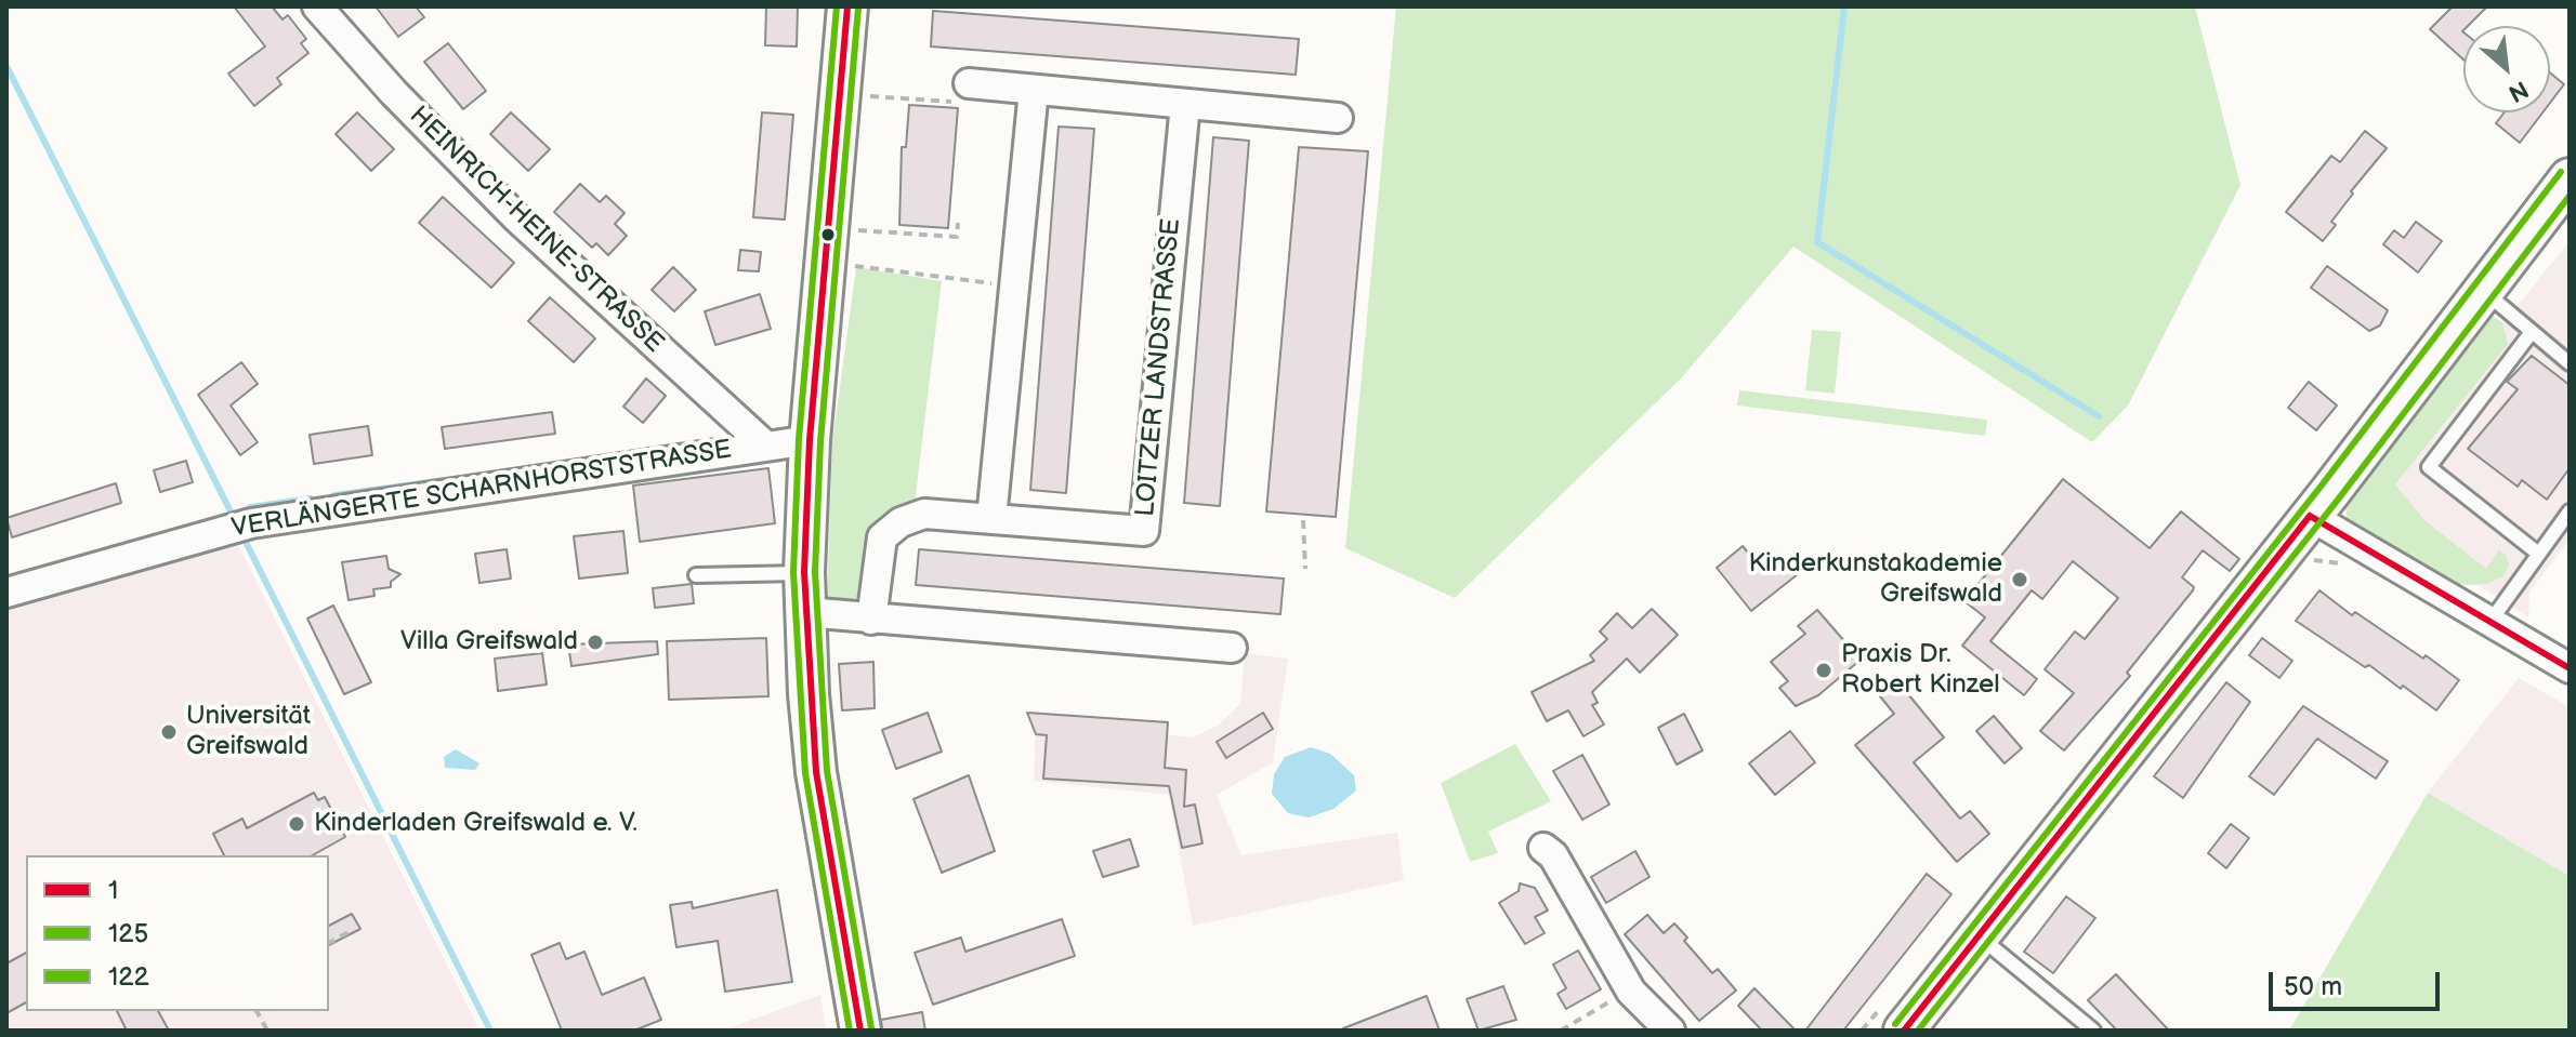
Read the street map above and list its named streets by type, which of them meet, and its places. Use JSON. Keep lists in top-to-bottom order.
{
  "streets": {
    "street": ["HEINRICH-HEINE-STRASSE", "LOITZER LANDSTRASSE", "VERLÄNGERTE SCHARNHORSTSTRASSE"]
  },
  "crossings": [
    ["HEINRICH-HEINE-STRASSE", "VERLÄNGERTE SCHARNHORSTSTRASSE"]
  ],
  "places": [
    "Kinderkunstakademie Greifswald",
    "Villa Greifswald",
    "Praxis Dr. Robert Kinzel",
    "Universität Greifswald",
    "Kinderladen Greifswald e. V."
  ],
  "lines": ["transit line 1", "transit line 125", "transit line 122"],
  "legend": ["1", "125", "122"],
  "scale_bar": "50 m",
  "north": "bottom right"
}
